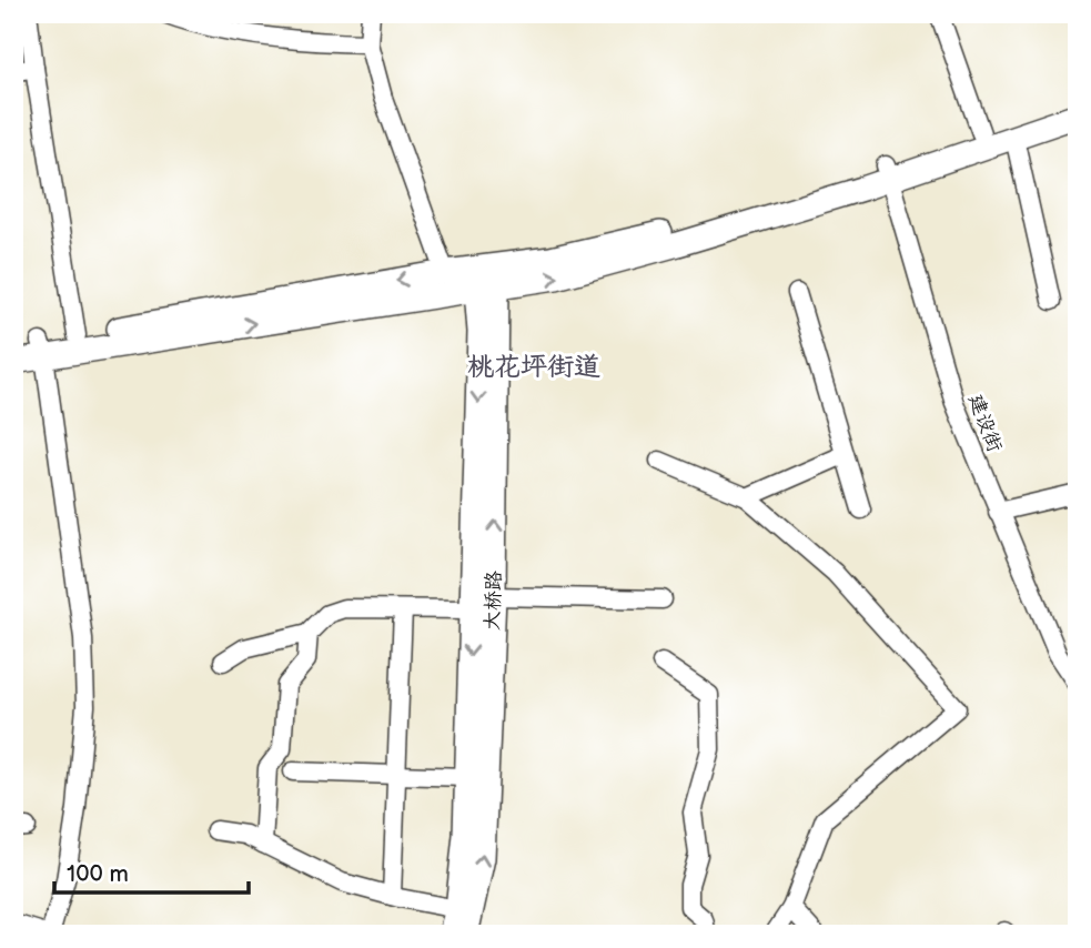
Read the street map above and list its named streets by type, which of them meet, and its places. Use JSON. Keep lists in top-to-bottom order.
{
  "streets": {
    "main road": ["大桥路"],
    "street": ["建设街"]
  },
  "districts": ["桃花坪街道"],
  "scale_bar": "100 m"
}
